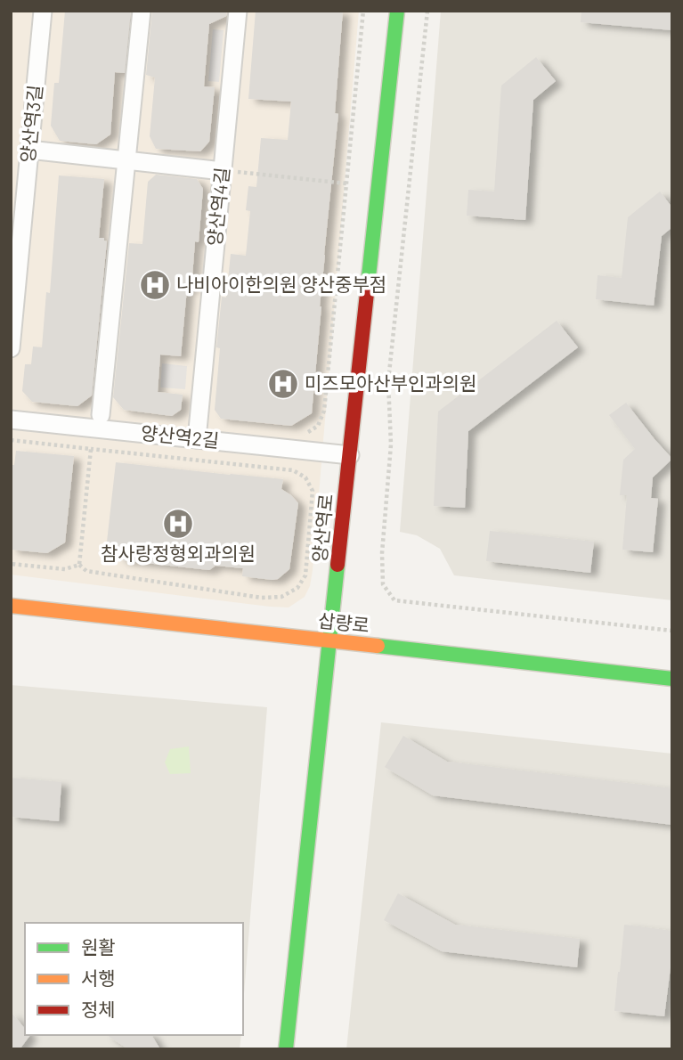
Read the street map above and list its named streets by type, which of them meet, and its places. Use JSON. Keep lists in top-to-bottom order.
{
  "streets": {
    "street": [
      "양산역3길",
      "양산역4길",
      "양산역2길",
      "양산역로",
      "삽량로"
    ]
  },
  "crossings": [
    ["양산역4길", "양산역2길"],
    ["양산역2길", "양산역로"],
    ["양산역로", "삽량로"]
  ],
  "places": {
    "hospital": ["나비아이한의원 양산중부점", "미즈모아산부인과의원", "참사랑정형외과의원"]
  },
  "legend": ["원활", "서행", "정체"]
}
